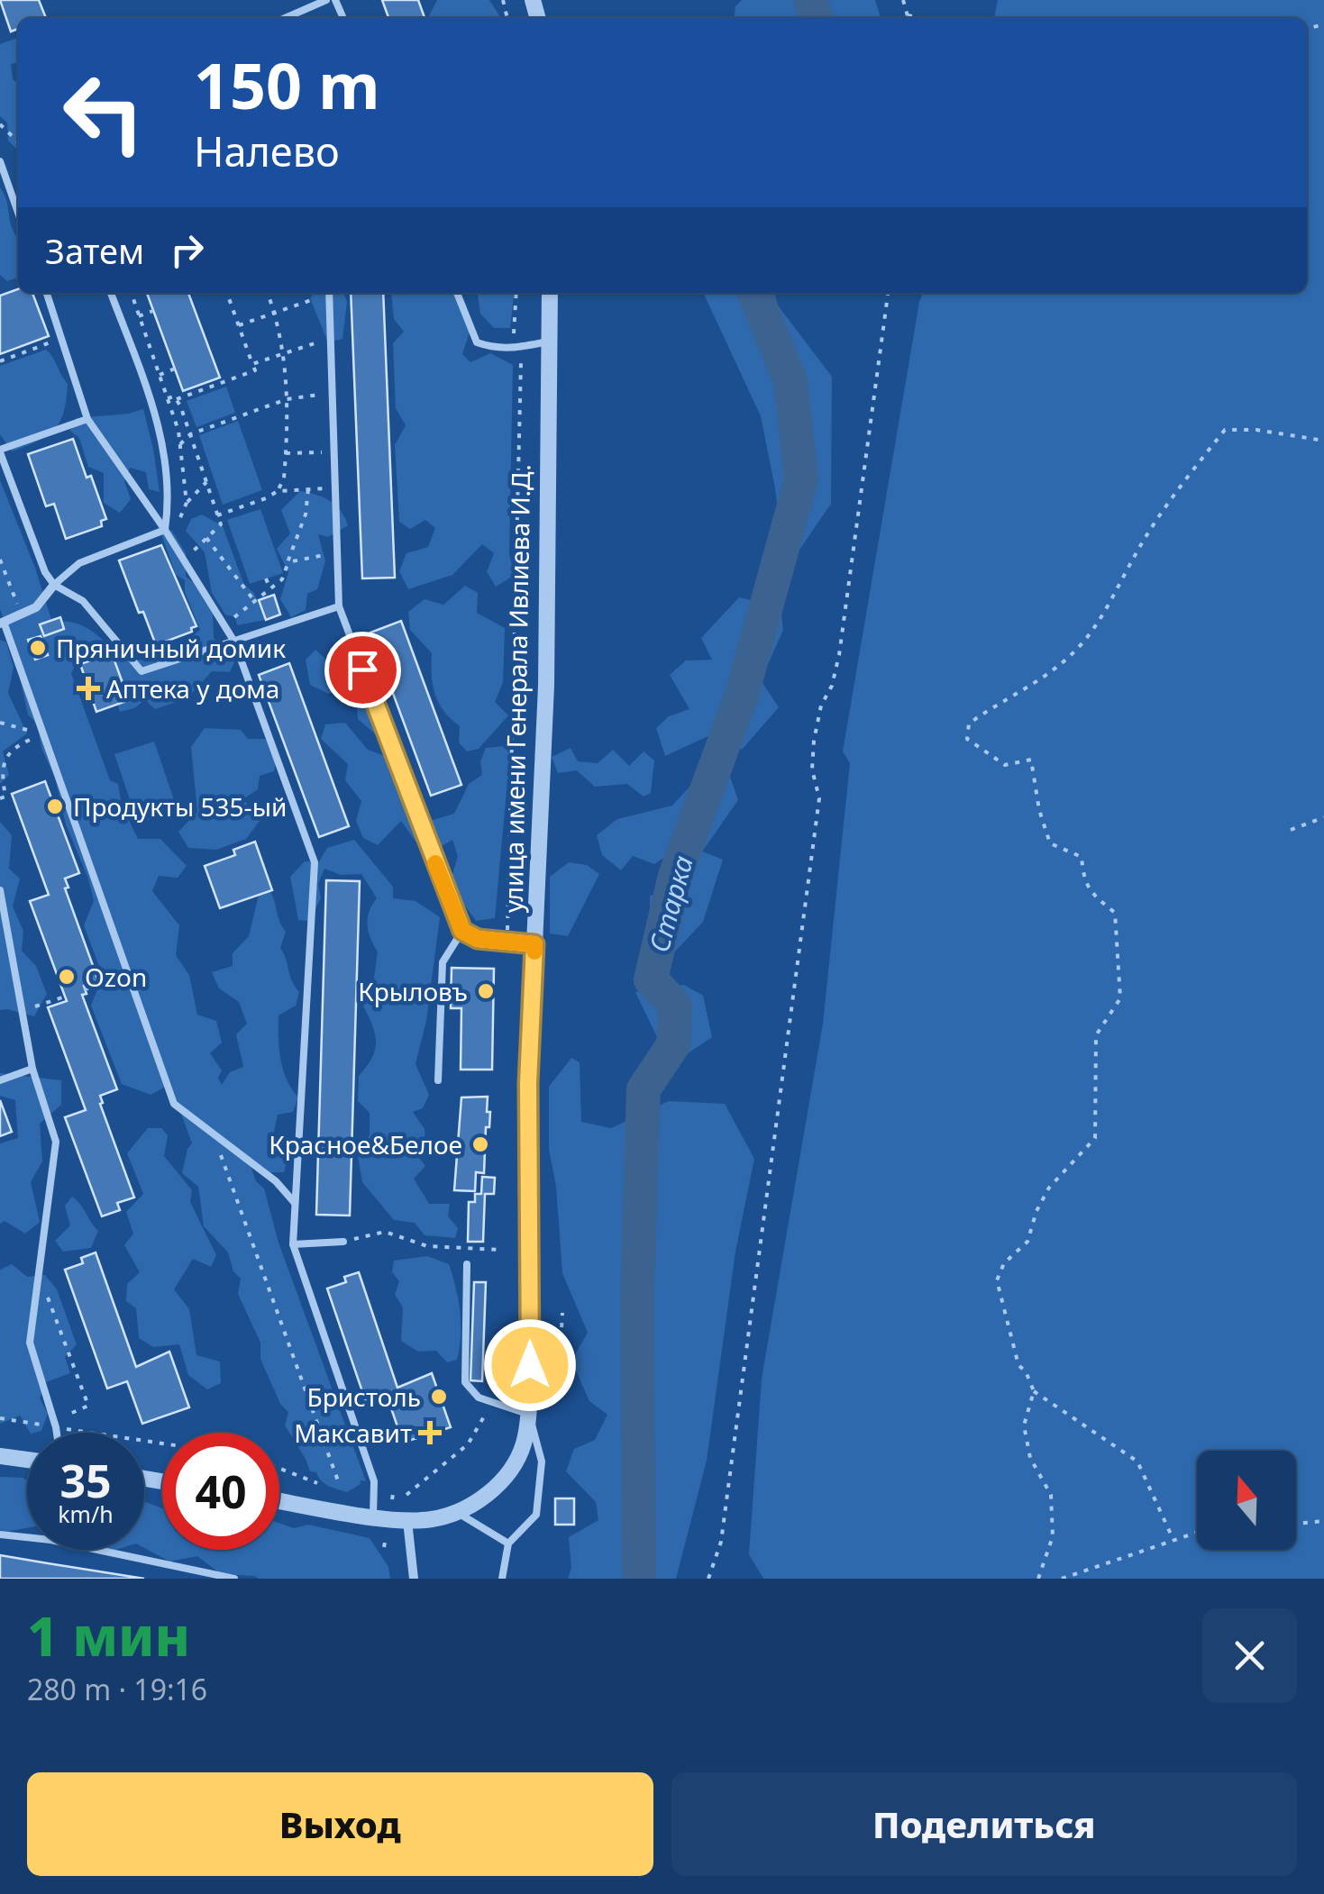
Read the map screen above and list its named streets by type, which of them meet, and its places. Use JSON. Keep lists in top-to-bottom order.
{
  "streets": {
    "street": ["улица имени Генерала Ивлиева И.Д."]
  },
  "water": ["Старка"],
  "places": {
    "other": [
      "Пряничный домик",
      "Продукты 535-ый",
      "Ozon",
      "Крыловъ",
      "Красное&Белое",
      "Бристоль"
    ],
    "health": ["Аптека у дома", "Максавит"]
  },
  "north": "top",
  "page": {
    "turn": ["150 m", "Налево"],
    "then": "Затем",
    "speed": "35 km/h",
    "limit": "40",
    "heading": ["1 мин", "280 m · 19:16"],
    "buttons": ["Выход", "Поделиться"]
  }
}
